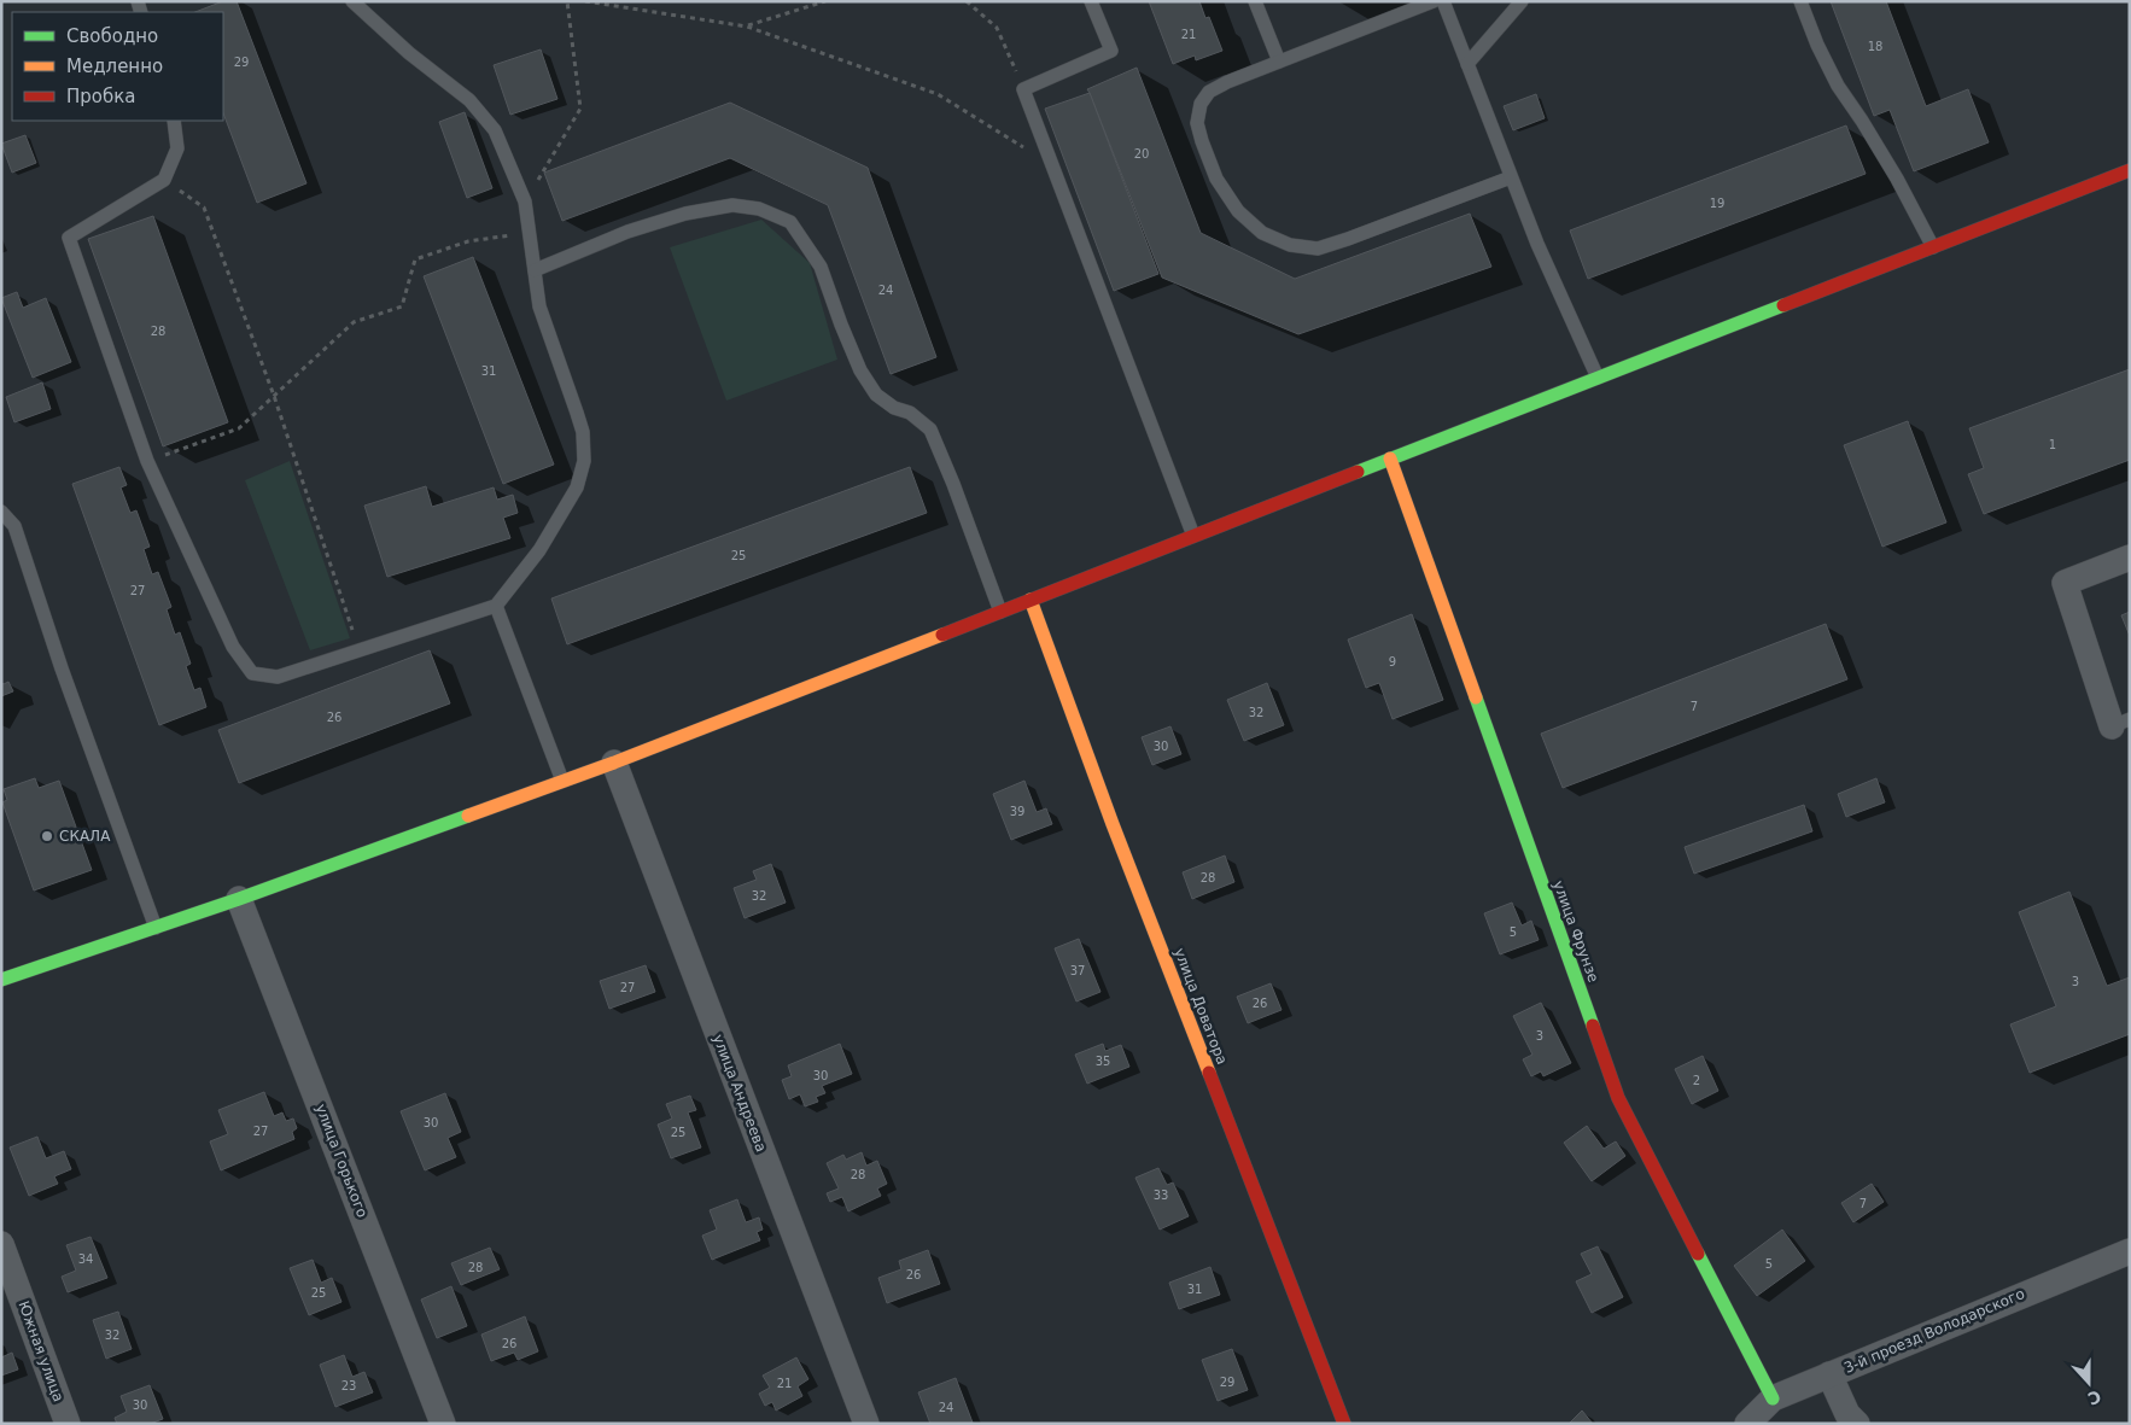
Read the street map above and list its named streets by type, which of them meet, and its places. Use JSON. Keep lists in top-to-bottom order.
{
  "streets": {
    "street": [
      "улица Фрунзе",
      "улица Доватора",
      "улица Андреева",
      "улица Горького",
      "3-й проезд Володарского",
      "Южная улица"
    ]
  },
  "crossings": [
    ["улица Фрунзе", "3-й проезд Володарского"]
  ],
  "places": ["СКАЛА"],
  "house_numbers": [
    "21",
    "18",
    "29",
    "20",
    "19",
    "24",
    "28",
    "31",
    "1",
    "25",
    "27",
    "9",
    "7",
    "32",
    "26",
    "30",
    "39",
    "28",
    "32",
    "5",
    "37",
    "3",
    "27",
    "26",
    "3",
    "35",
    "30",
    "2",
    "30",
    "27",
    "25",
    "28",
    "33",
    "7",
    "34",
    "5",
    "28",
    "26",
    "31",
    "25",
    "32",
    "26",
    "29",
    "21",
    "23",
    "30",
    "24"
  ],
  "legend": ["Свободно", "Медленно", "Пробка"],
  "north": "bottom"
}
